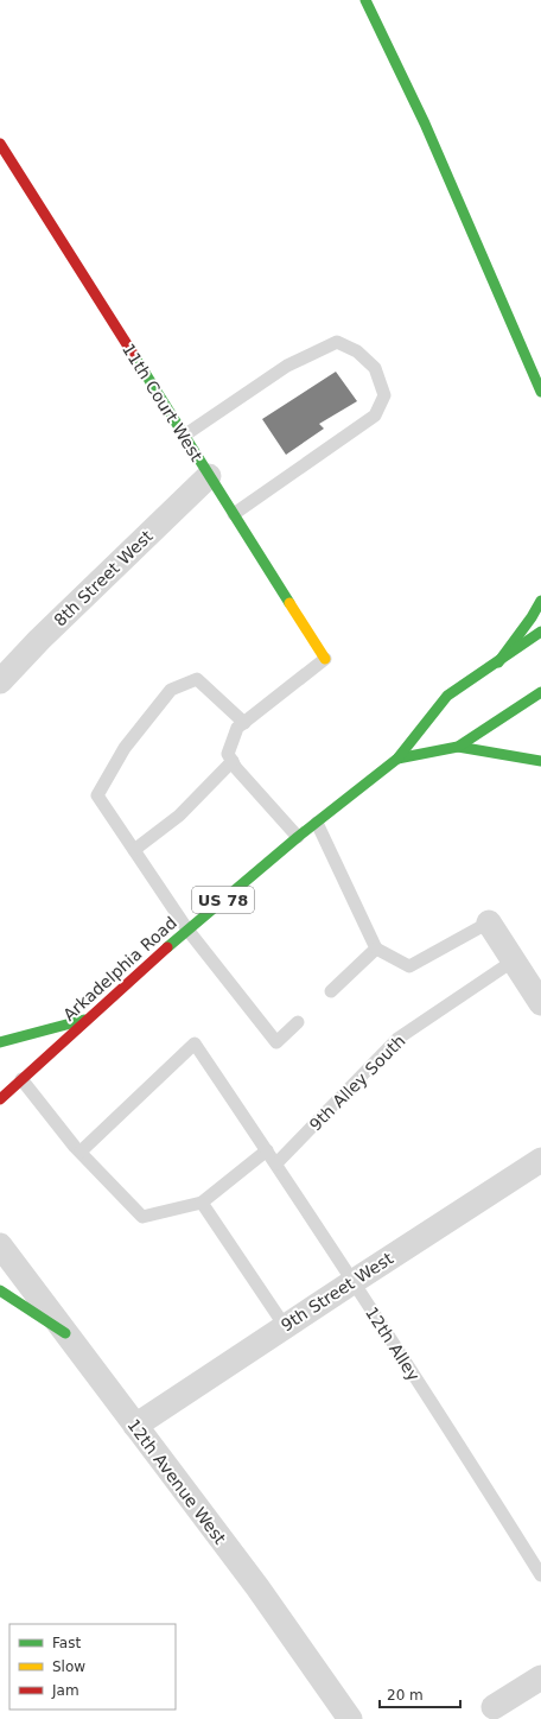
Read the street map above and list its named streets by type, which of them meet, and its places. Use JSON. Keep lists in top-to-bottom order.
{
  "streets": {
    "main road": ["11th Court West", "US 78", "Arkadelphia Road"],
    "street": ["8th Street West", "9th Street West", "12th Avenue West"],
    "lane": ["9th Alley South", "12th Alley"]
  },
  "crossings": [
    ["11th Court West", "8th Street West"],
    ["9th Alley South", "12th Alley"],
    ["9th Street West", "12th Alley"],
    ["9th Street West", "12th Avenue West"]
  ],
  "legend": ["Fast", "Slow", "Jam"],
  "scale_bar": "20 m"
}
